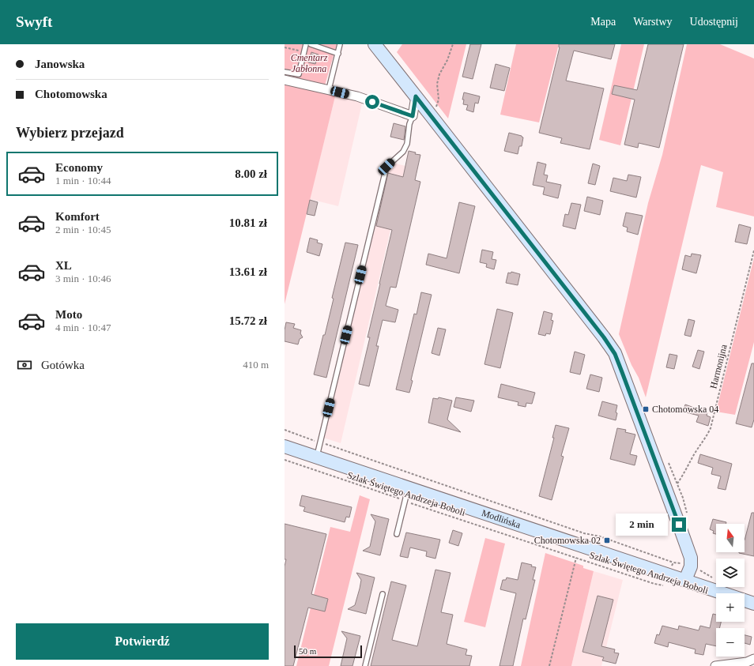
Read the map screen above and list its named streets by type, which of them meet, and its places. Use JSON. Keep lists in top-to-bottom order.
{
  "streets": {
    "street": ["Modlińska"],
    "path": ["Harmonijna", "Szlak Świętego Andrzeja Boboli"]
  },
  "parks": ["Cmentarz Jabłonna"],
  "places": {
    "transit": ["Chotomowska 04", "Chotomowska 02"]
  },
  "scale_bar": "50 m",
  "north": "top",
  "page": {
    "header": "Swyft",
    "nav": ["Mapa", "Warstwy", "Udostępnij"],
    "banner": ["Janowska", "Chotomowska"],
    "heading": "Wybierz przejazd",
    "list": [
      {
        "name": "Economy",
        "note": "1 min · 10:44",
        "value": "8.00 zł"
      },
      {
        "name": "Komfort",
        "note": "2 min · 10:45",
        "value": "10.81 zł"
      },
      {
        "name": "XL",
        "note": "3 min · 10:46",
        "value": "13.61 zł"
      },
      {
        "name": "Moto",
        "note": "4 min · 10:47",
        "value": "15.72 zł"
      }
    ],
    "pay": ["Gotówka", "410 m"],
    "bubble": "2 min",
    "map_buttons": ["+", "−"],
    "buttons": "Potwierdź",
    "scale": "50 m"
  }
}
